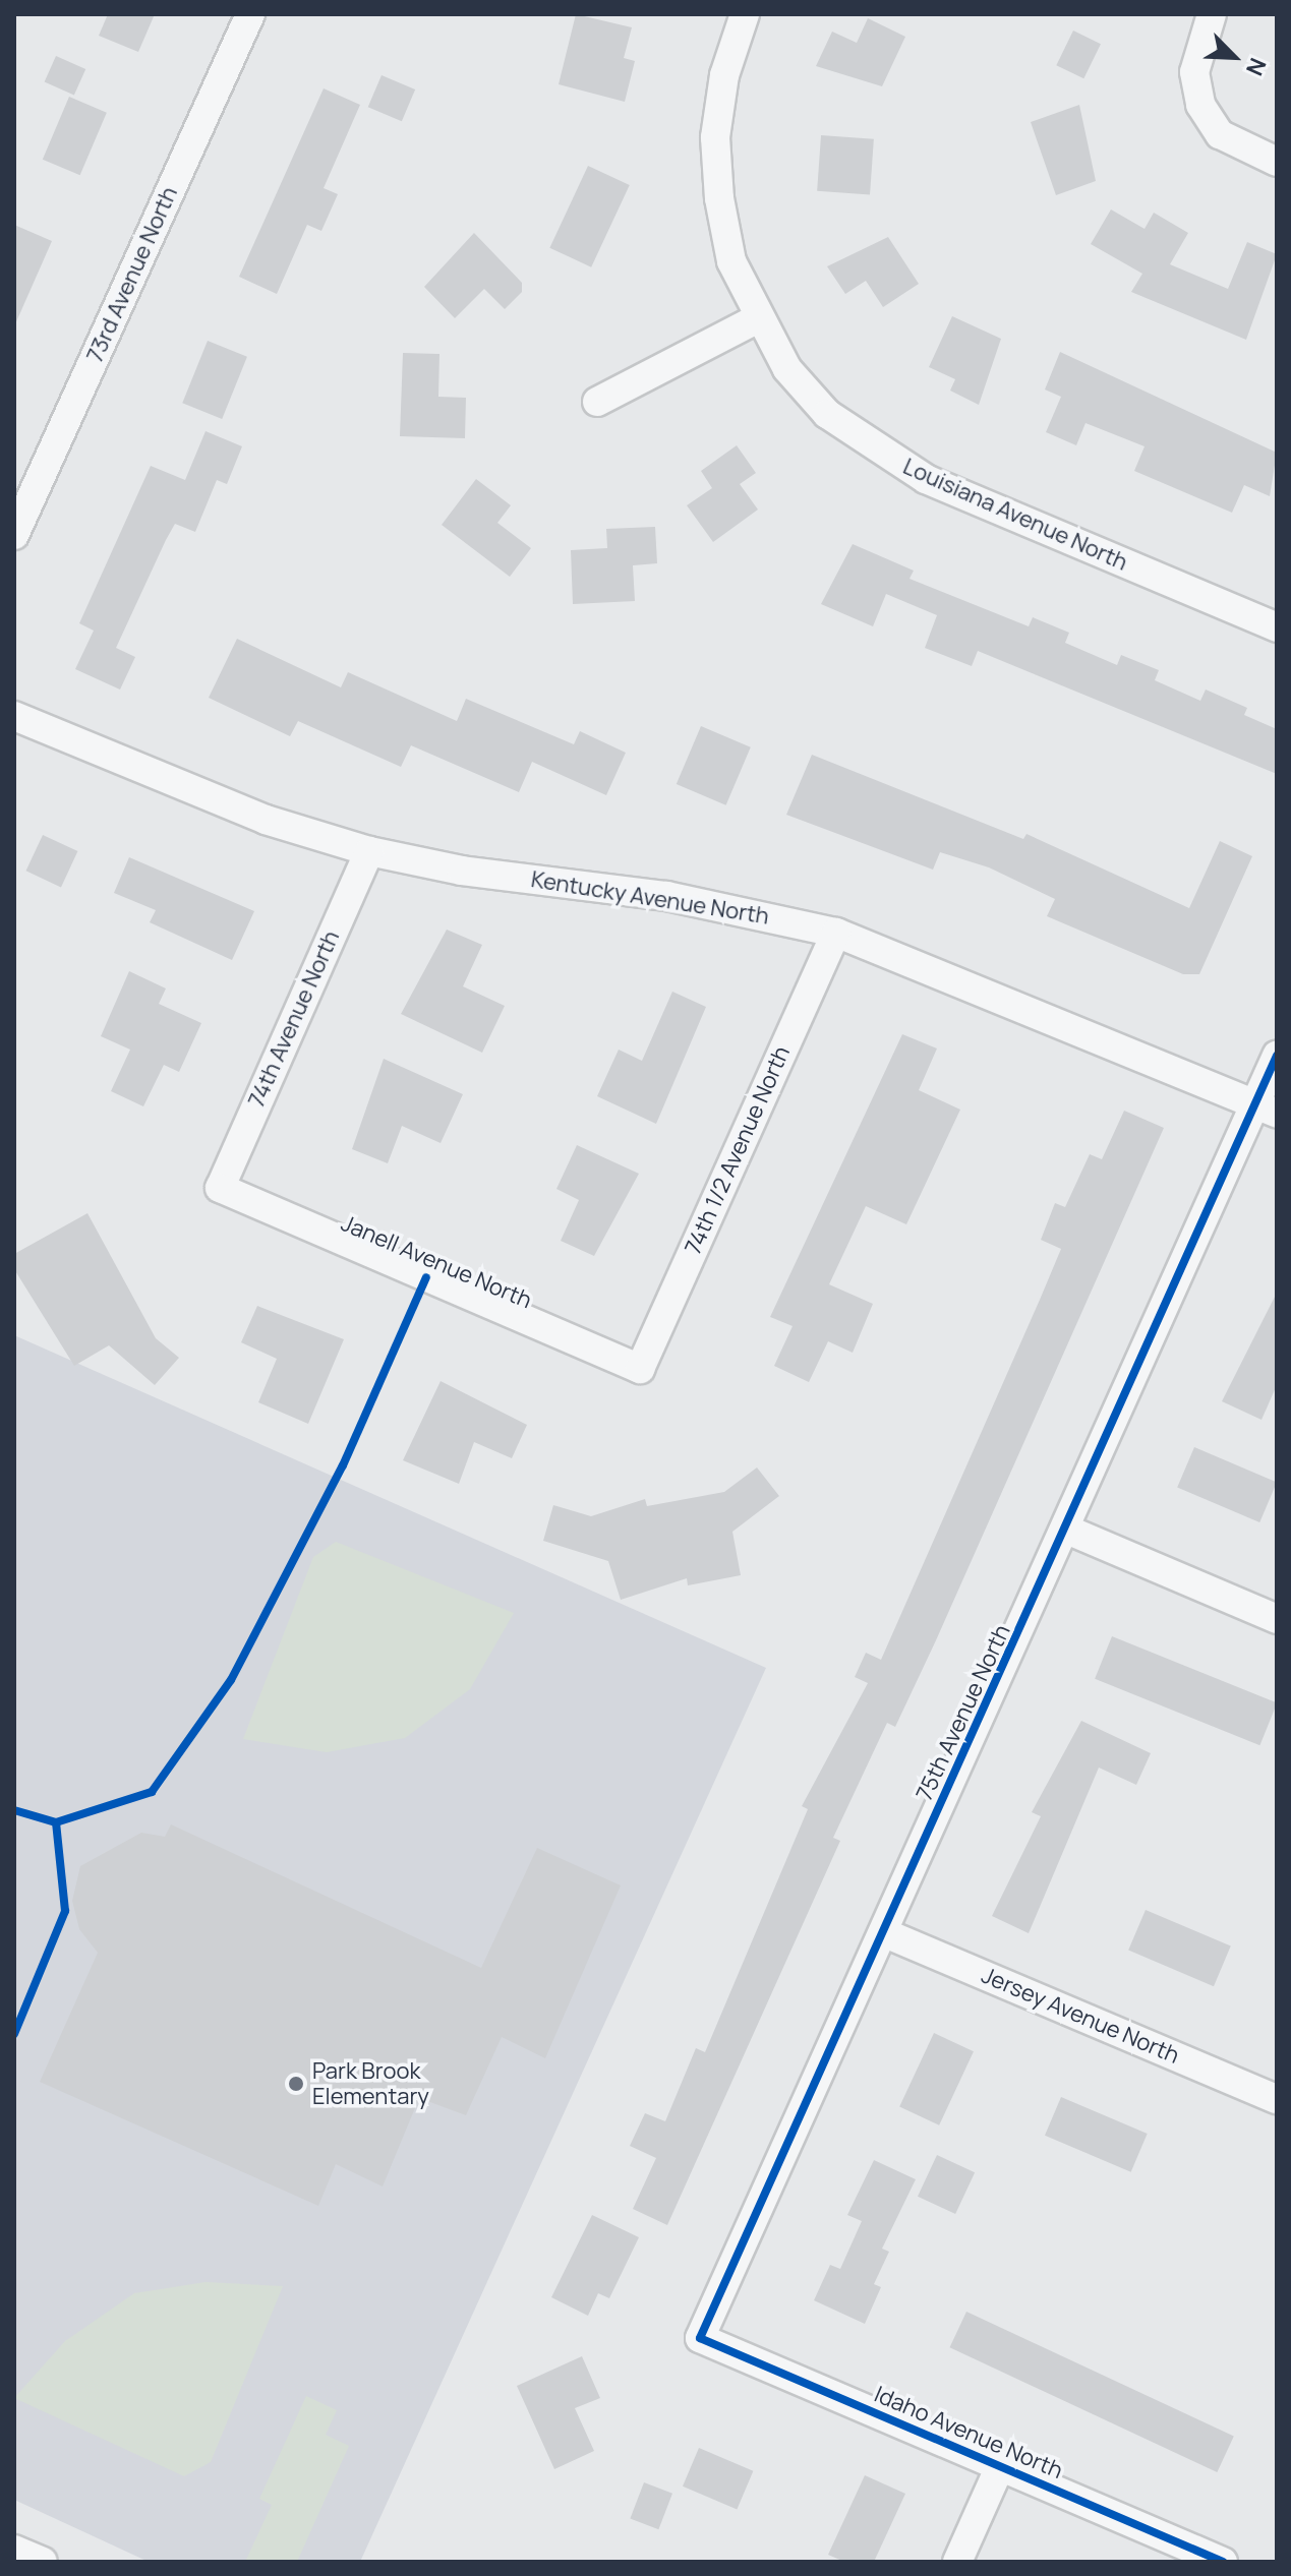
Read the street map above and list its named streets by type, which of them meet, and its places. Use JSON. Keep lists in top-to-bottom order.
{
  "streets": {
    "street": [
      "73rd Avenue North",
      "Louisiana Avenue North",
      "Kentucky Avenue North",
      "74th Avenue North",
      "74th 1/2 Avenue North",
      "Janell Avenue North",
      "75th Avenue North",
      "Jersey Avenue North",
      "Idaho Avenue North"
    ]
  },
  "crossings": [
    ["Kentucky Avenue North", "74th Avenue North"],
    ["Kentucky Avenue North", "74th 1/2 Avenue North"],
    ["Kentucky Avenue North", "75th Avenue North"],
    ["74th Avenue North", "Janell Avenue North"],
    ["74th 1/2 Avenue North", "Janell Avenue North"],
    ["75th Avenue North", "Jersey Avenue North"],
    ["75th Avenue North", "Idaho Avenue North"]
  ],
  "places": ["Park Brook Elementary"],
  "north": "bottom right"
}
